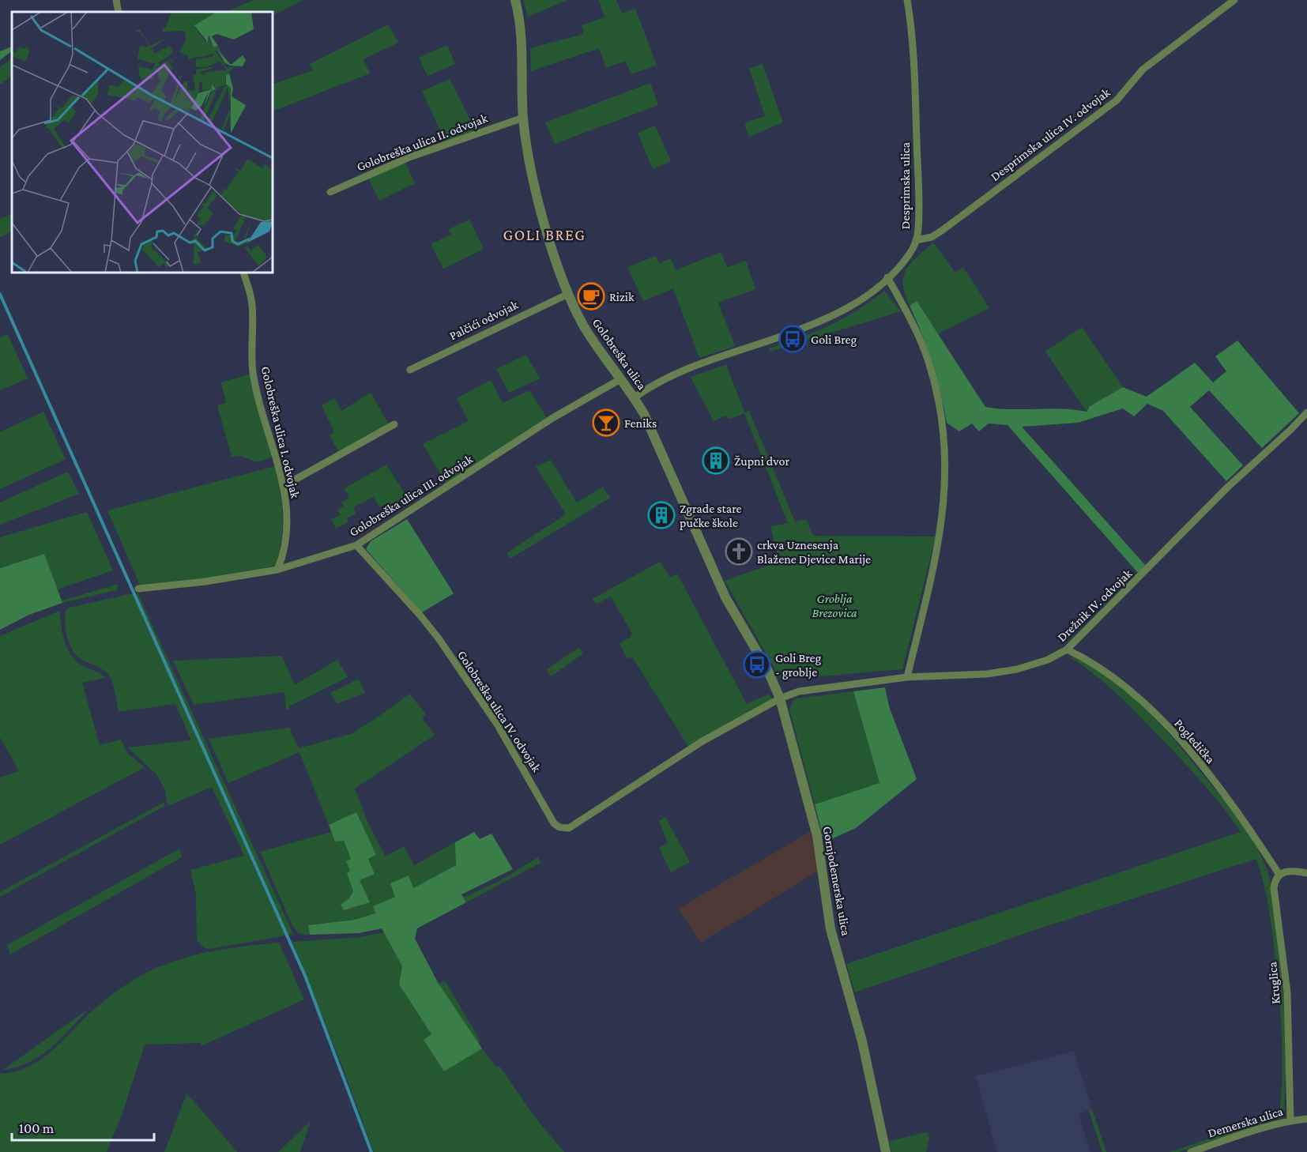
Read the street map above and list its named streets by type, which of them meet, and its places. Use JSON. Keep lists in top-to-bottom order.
{
  "streets": {
    "street": [
      "Desprimska ulica IV. odvojak",
      "Golobreška ulica II. odvojak",
      "Desprimska ulica",
      "Palčići odvojak",
      "Golobreška ulica",
      "Golobreška ulica I. odvojak",
      "Golobreška ulica III. odvojak",
      "Drežnik IV. odvojak",
      "Golobreška ulica IV. odvojak",
      "Pogledička",
      "Gornjodemerska ulica",
      "Kruglica",
      "Demerska ulica"
    ]
  },
  "crossings": [
    ["Desprimska ulica IV. odvojak", "Desprimska ulica"],
    ["Golobreška ulica II. odvojak", "Golobreška ulica"],
    ["Desprimska ulica", "Golobreška ulica"],
    ["Palčići odvojak", "Golobreška ulica"],
    ["Golobreška ulica", "Golobreška ulica III. odvojak"],
    ["Golobreška ulica", "Drežnik IV. odvojak"],
    ["Golobreška ulica", "Golobreška ulica IV. odvojak"],
    ["Golobreška ulica", "Gornjodemerska ulica"],
    ["Golobreška ulica I. odvojak", "Golobreška ulica III. odvojak"],
    ["Golobreška ulica III. odvojak", "Golobreška ulica IV. odvojak"],
    ["Drežnik IV. odvojak", "Golobreška ulica IV. odvojak"],
    ["Drežnik IV. odvojak", "Pogledička"],
    ["Drežnik IV. odvojak", "Gornjodemerska ulica"],
    ["Golobreška ulica IV. odvojak", "Gornjodemerska ulica"],
    ["Pogledička", "Kruglica"],
    ["Kruglica", "Demerska ulica"]
  ],
  "districts": ["GOLI BREG"],
  "parks": ["Groblja Brezovica"],
  "places": {
    "cafe": ["Rizik"],
    "bus stop": ["Goli Breg", "Goli Breg - groblje"],
    "bar": ["Feniks"],
    "building": ["Župni dvor", "Zgrade stare pučke škole"],
    "church": ["crkva Uznesenja Blažene Djevice Marije"]
  },
  "scale_bar": "100 m"
}
